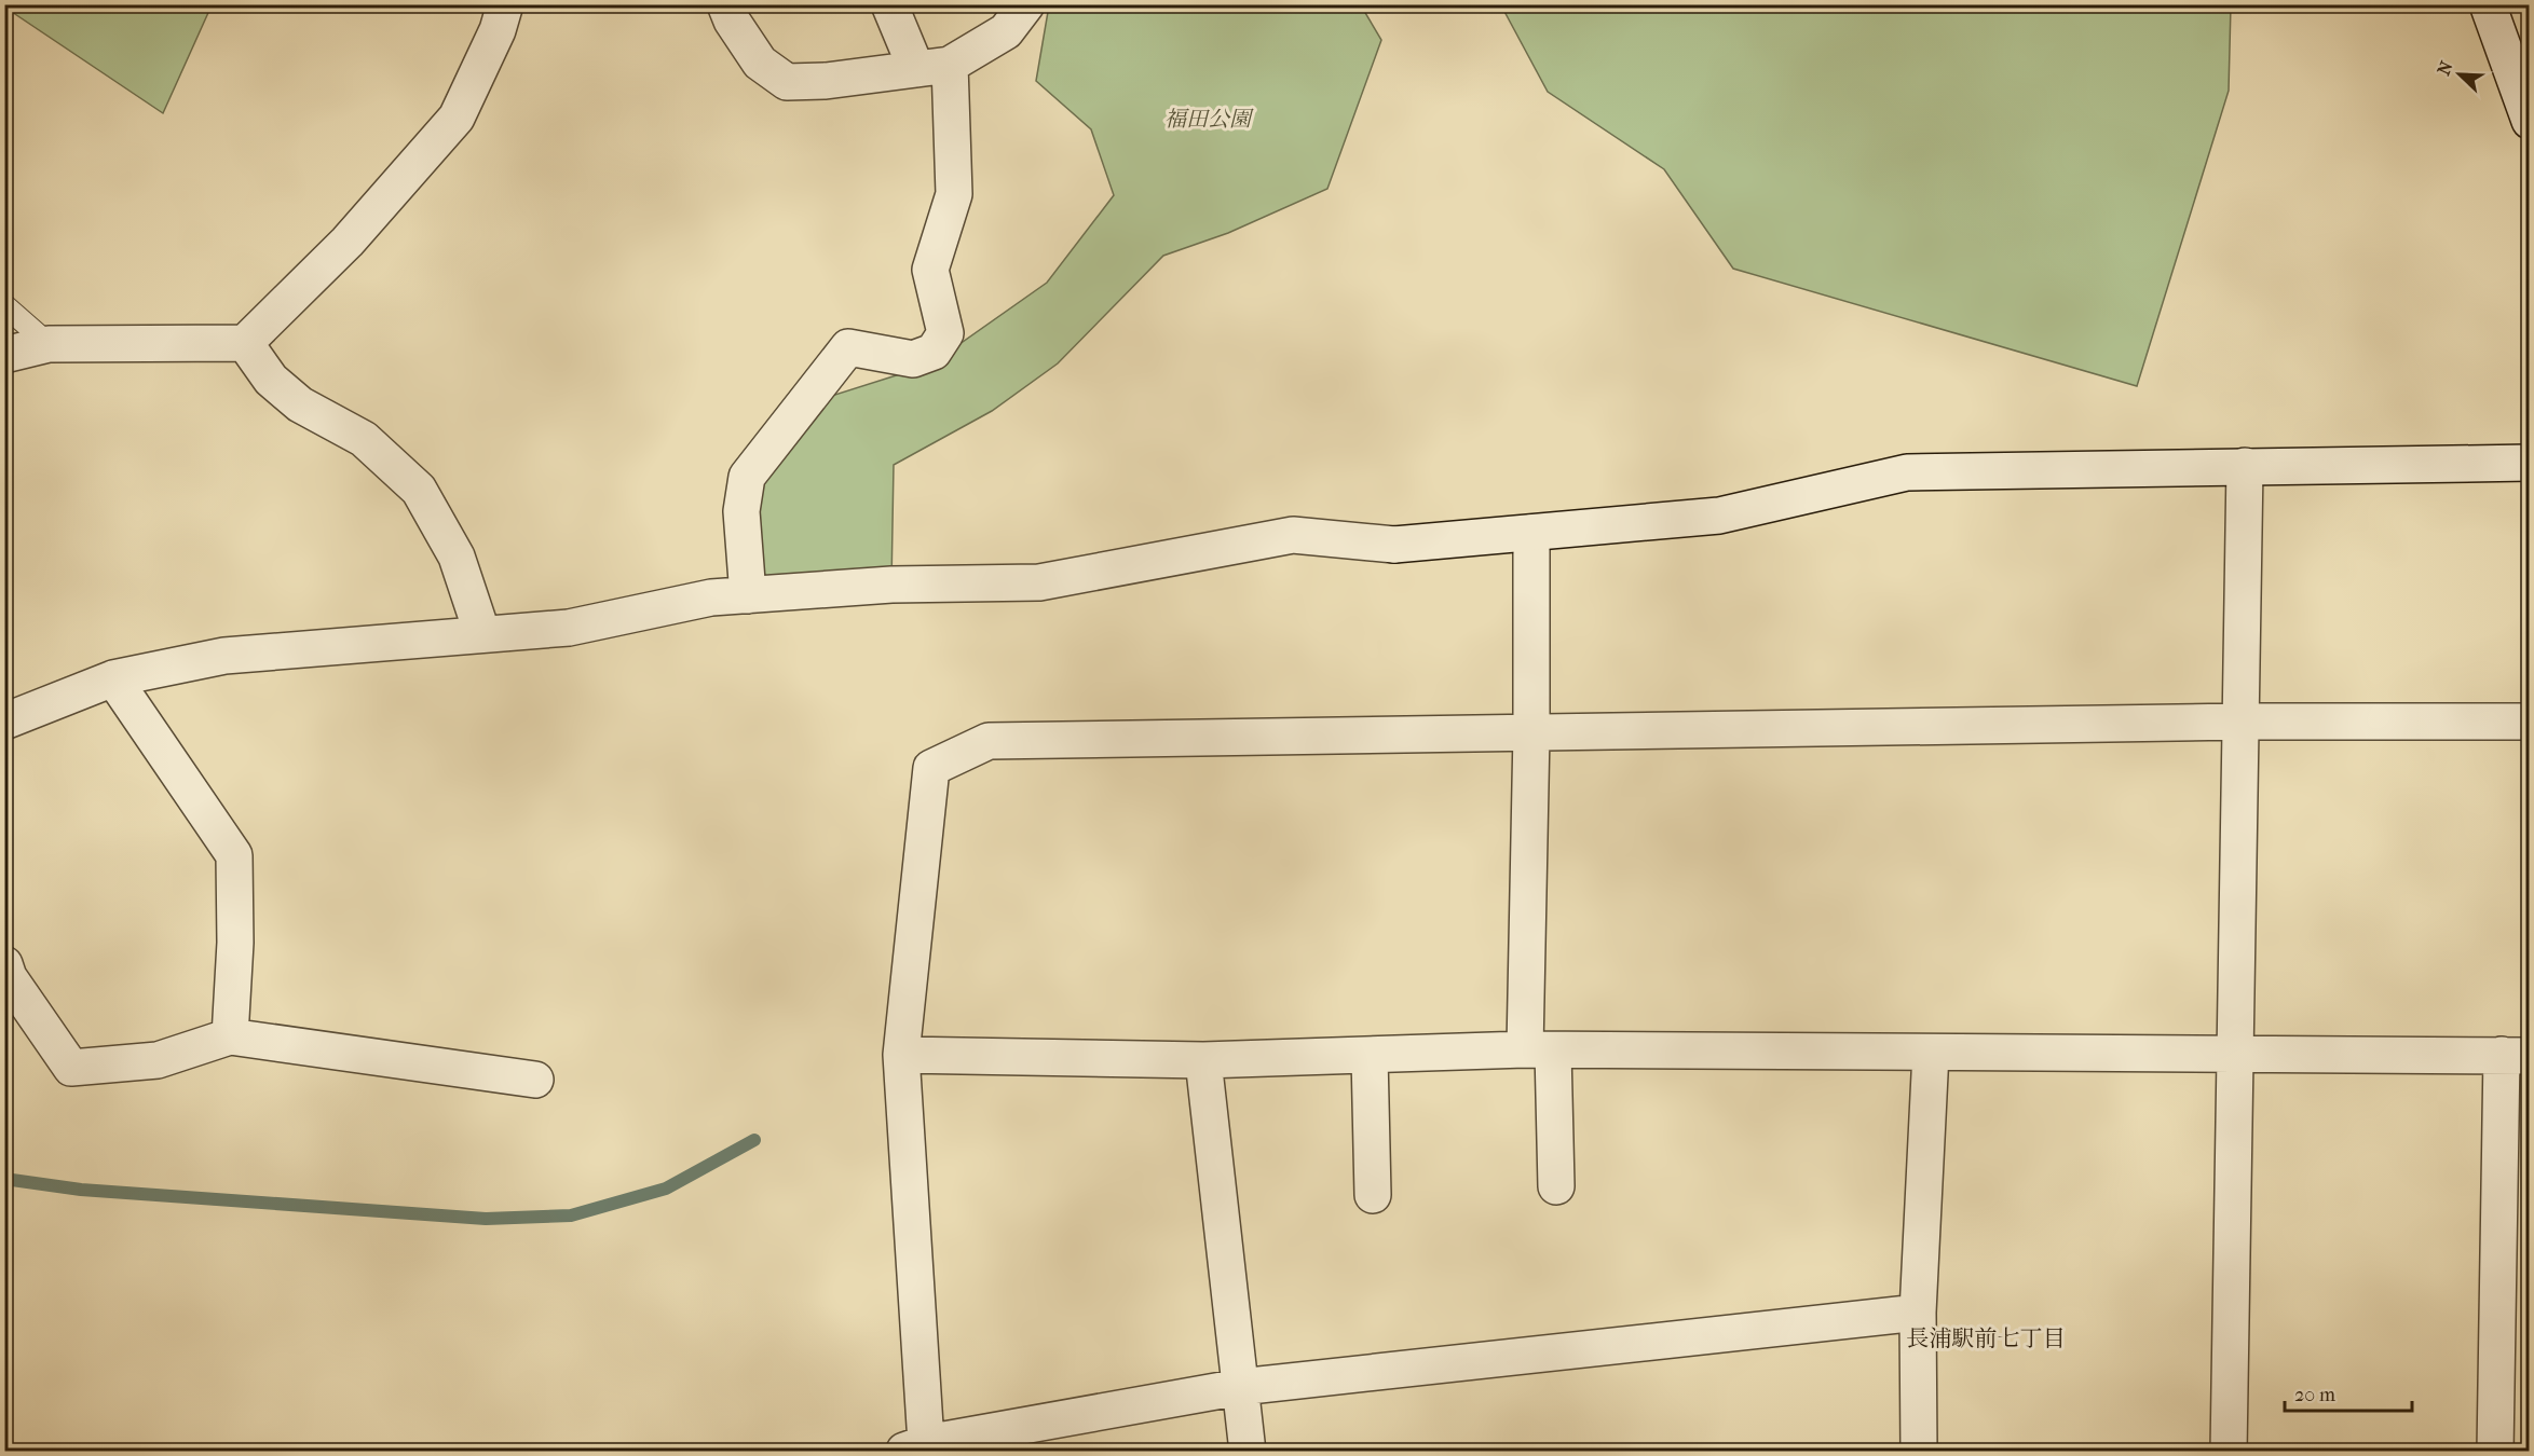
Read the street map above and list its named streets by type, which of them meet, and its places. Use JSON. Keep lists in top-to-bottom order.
{
  "districts": ["長浦駅前七丁目"],
  "parks": ["福田公園"],
  "scale_bar": "20 m",
  "north": "top left"
}
